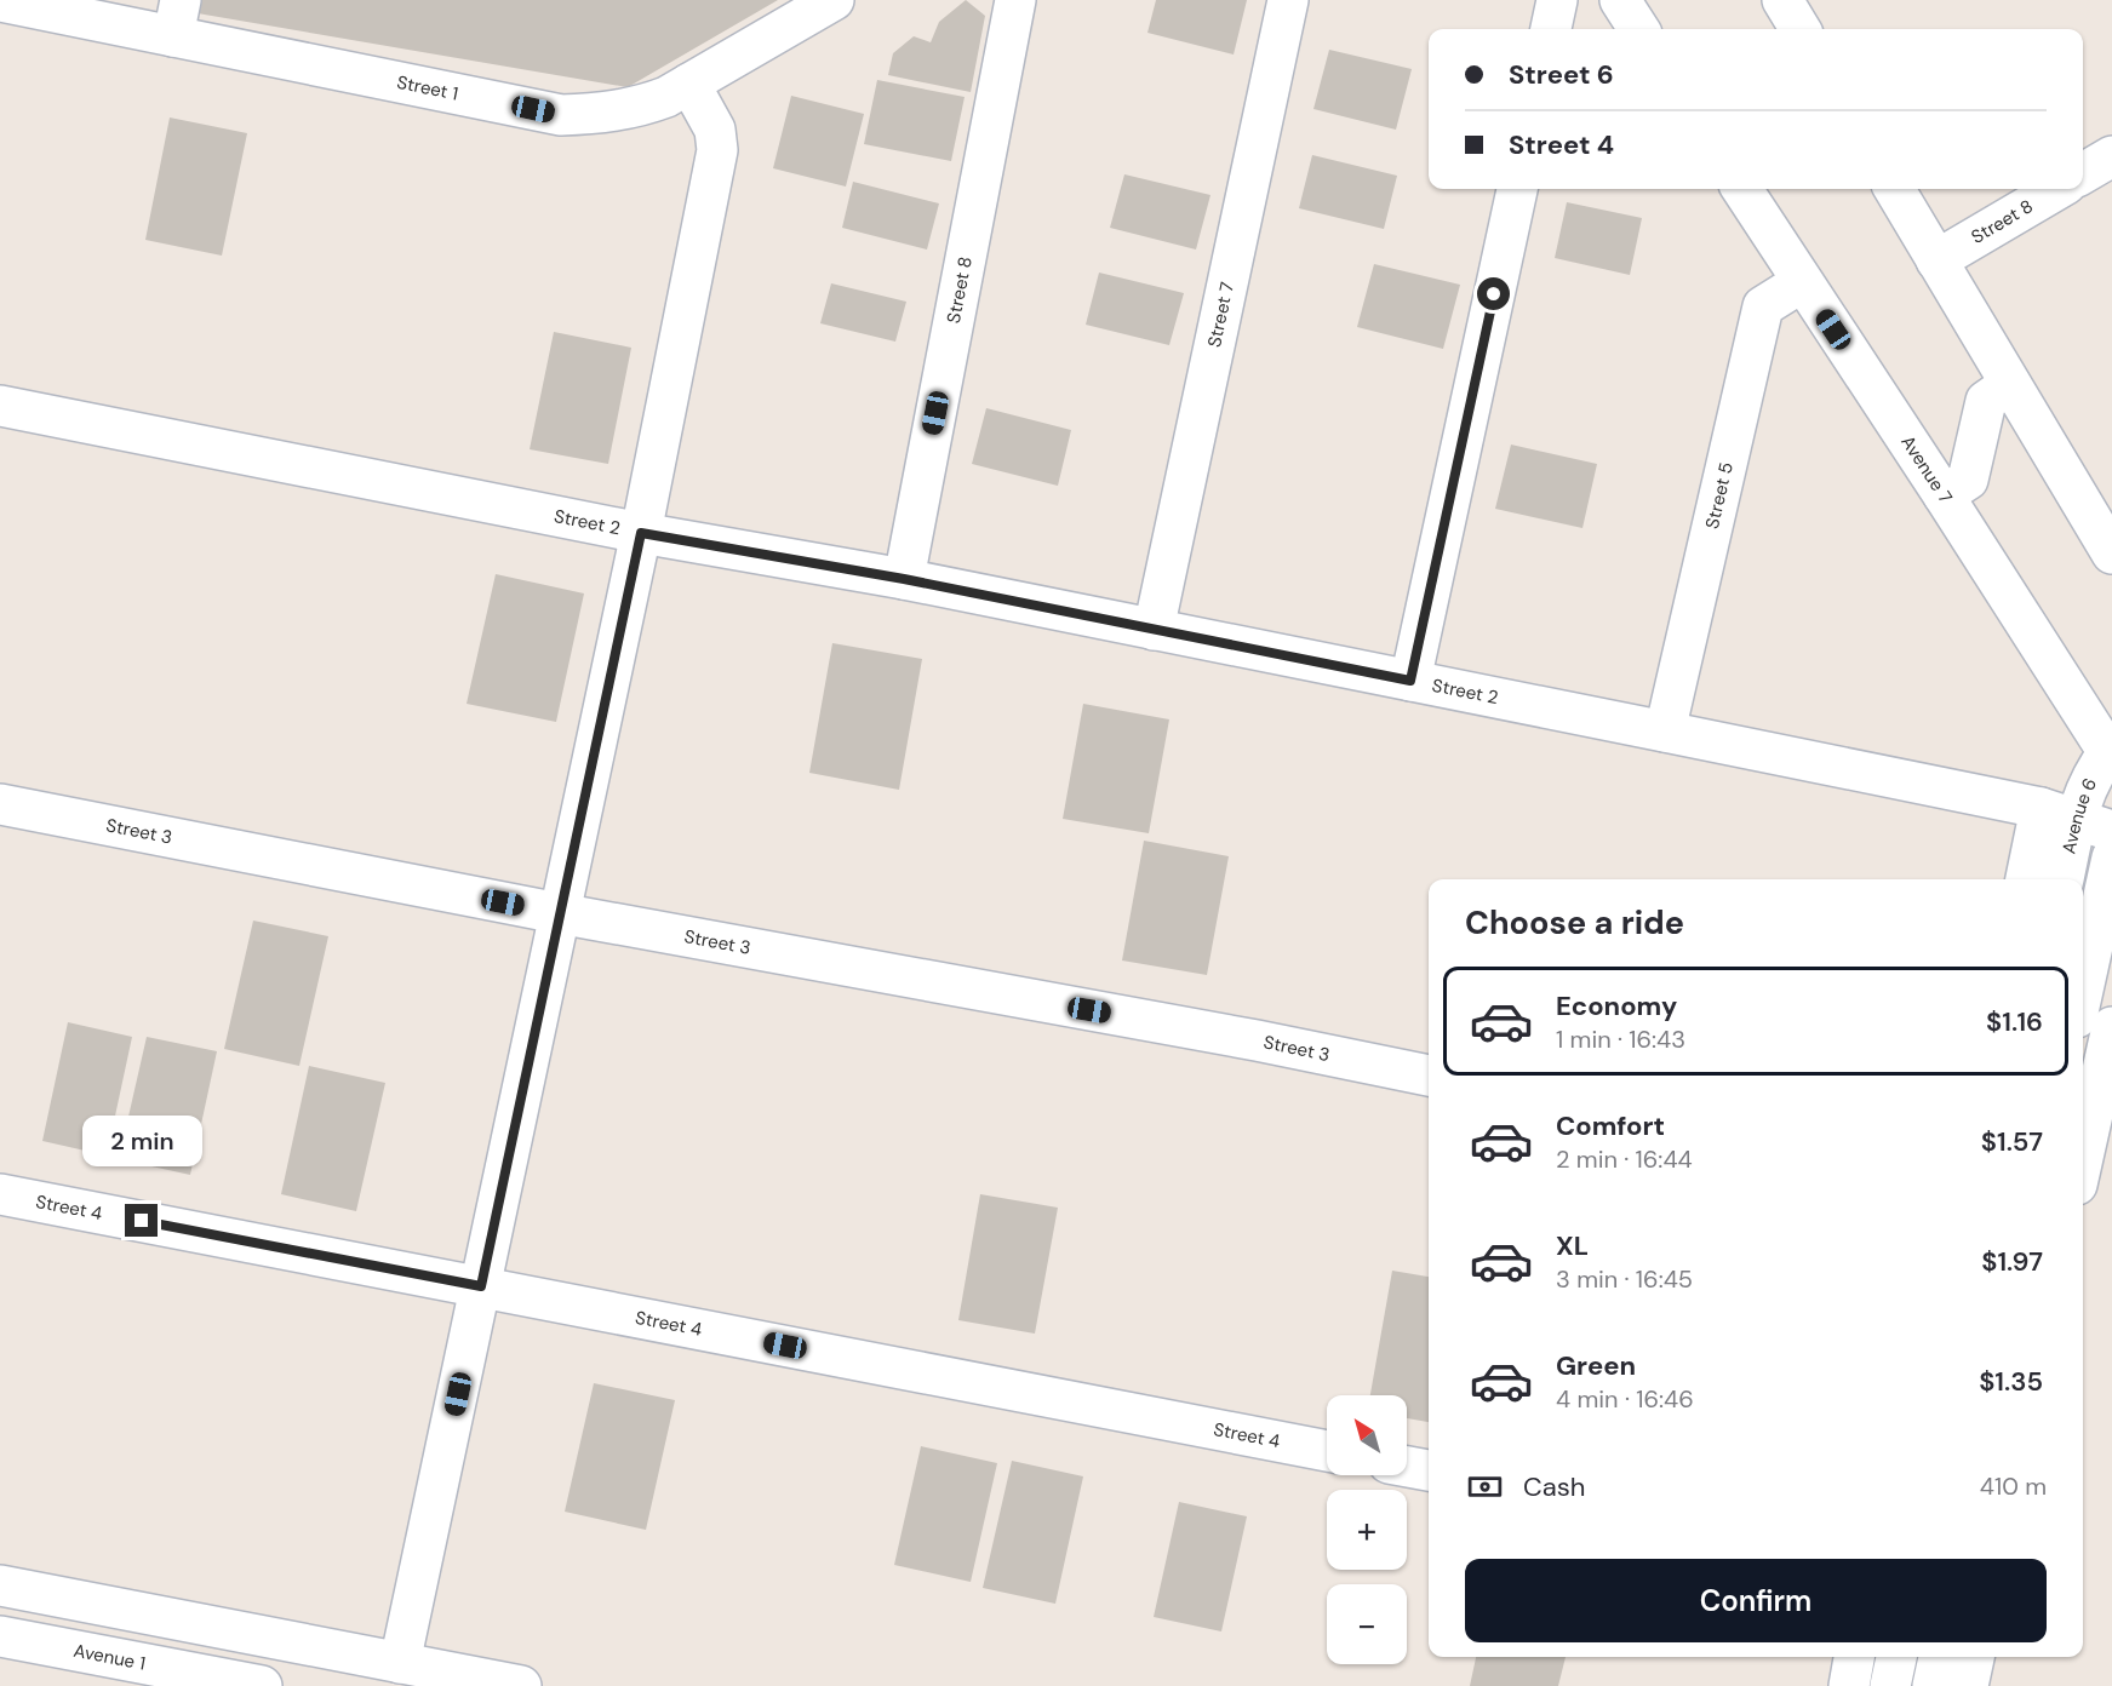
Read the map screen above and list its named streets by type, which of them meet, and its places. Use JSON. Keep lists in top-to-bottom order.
{
  "streets": {
    "street": [
      "Street 1",
      "Street 8",
      "Street 7",
      "Avenue 7",
      "Street 5",
      "Street 2",
      "Avenue 6",
      "Street 3",
      "Street 4",
      "Avenue 1"
    ]
  },
  "crossings": [
    ["Street 8", "Street 2"],
    ["Street 7", "Street 2"],
    ["Avenue 7", "Street 5"],
    ["Avenue 7", "Avenue 6"],
    ["Street 5", "Street 2"],
    ["Street 2", "Avenue 6"]
  ],
  "north": "top left",
  "page": {
    "banner": ["Street 6", "Street 4"],
    "heading": "Choose a ride",
    "list": [
      {
        "name": "Economy",
        "note": "1 min · 16:43",
        "value": "$1.16"
      },
      {
        "name": "Comfort",
        "note": "2 min · 16:44",
        "value": "$1.57"
      },
      {
        "name": "XL",
        "note": "3 min · 16:45",
        "value": "$1.97"
      },
      {
        "name": "Green",
        "note": "4 min · 16:46",
        "value": "$1.35"
      }
    ],
    "bubble": "2 min",
    "map_buttons": ["+", "−"],
    "pay": ["Cash", "410 m"],
    "buttons": "Confirm"
  }
}
